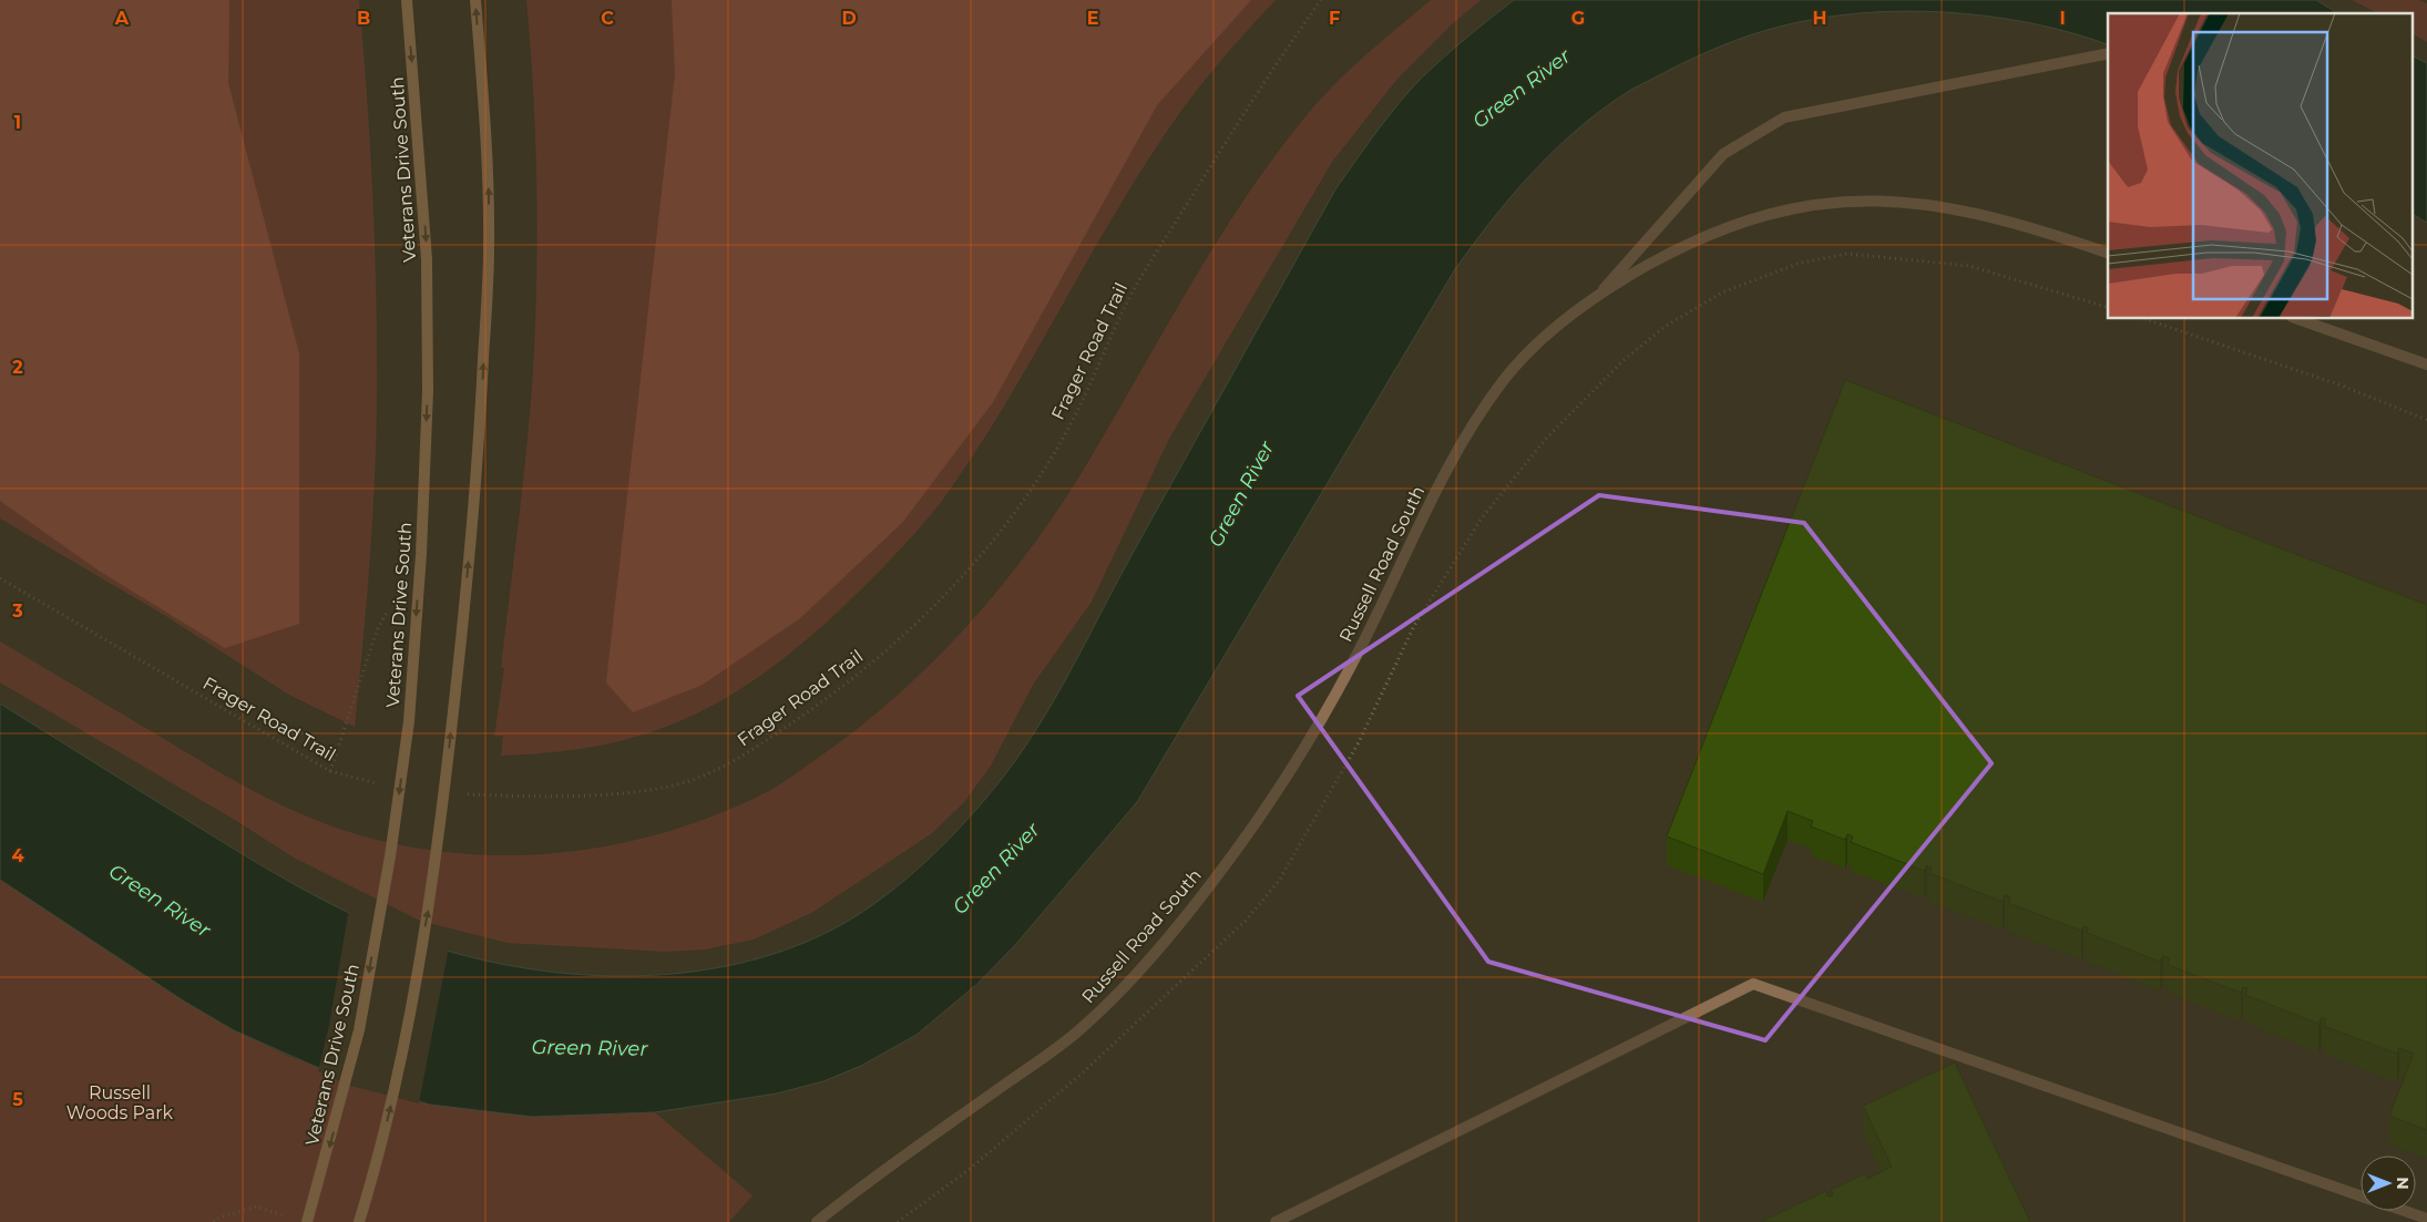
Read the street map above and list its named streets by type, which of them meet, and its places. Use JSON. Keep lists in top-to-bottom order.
{
  "streets": {
    "main road": ["Veterans Drive South"],
    "street": ["Russell Road South"],
    "path": ["Frager Road Trail"]
  },
  "water": ["Green River"],
  "parks": ["Russell Woods Park"],
  "north": "right",
  "grid": {
    "columns": [
      "A",
      "B",
      "C",
      "D",
      "E",
      "F",
      "G",
      "H",
      "I"
    ],
    "rows": [
      "1",
      "2",
      "3",
      "4",
      "5"
    ]
  }
}
